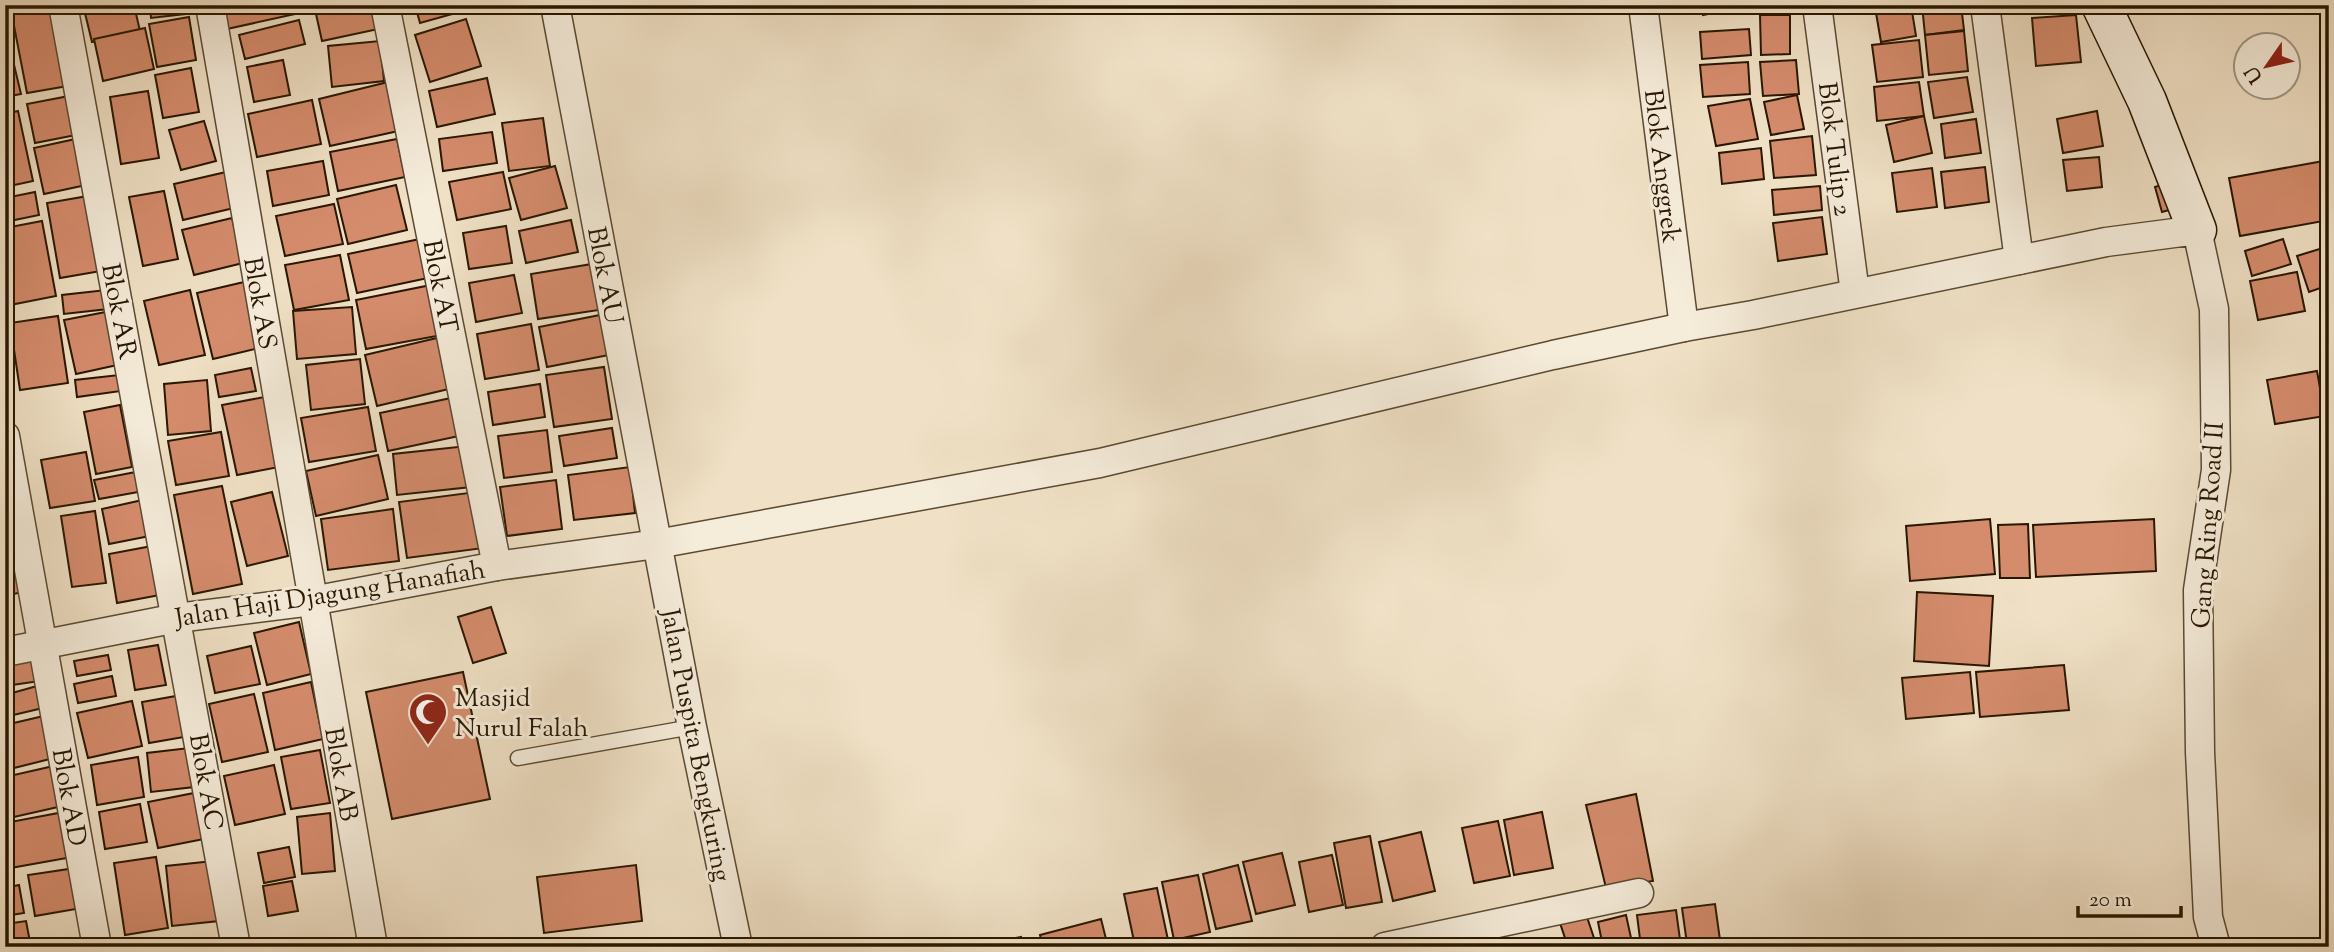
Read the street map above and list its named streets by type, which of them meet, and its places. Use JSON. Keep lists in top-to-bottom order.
{
  "streets": {
    "street": [
      "Blok Tulip 2",
      "Blok Anggrek",
      "Blok AU",
      "Blok AT",
      "Blok AS",
      "Blok AR",
      "Gang Ring Road II",
      "Jalan Haji Djagung Hanafiah",
      "Jalan Puspita Bengkuring",
      "Blok AB",
      "Blok AC",
      "Blok AD"
    ]
  },
  "crossings": [
    ["Blok Tulip 2", "Jalan Haji Djagung Hanafiah"],
    ["Blok Anggrek", "Jalan Haji Djagung Hanafiah"],
    ["Blok AU", "Jalan Haji Djagung Hanafiah"],
    ["Blok AU", "Jalan Puspita Bengkuring"],
    ["Blok AT", "Jalan Haji Djagung Hanafiah"],
    ["Blok AS", "Jalan Haji Djagung Hanafiah"],
    ["Blok AS", "Blok AB"],
    ["Blok AR", "Jalan Haji Djagung Hanafiah"],
    ["Blok AR", "Blok AC"],
    ["Gang Ring Road II", "Jalan Haji Djagung Hanafiah"],
    ["Jalan Haji Djagung Hanafiah", "Jalan Puspita Bengkuring"],
    ["Jalan Haji Djagung Hanafiah", "Blok AB"],
    ["Jalan Haji Djagung Hanafiah", "Blok AC"],
    ["Jalan Haji Djagung Hanafiah", "Blok AD"]
  ],
  "places": {
    "mosque": ["Masjid Nurul Falah"]
  },
  "scale_bar": "20 m",
  "north": "bottom left"
}
